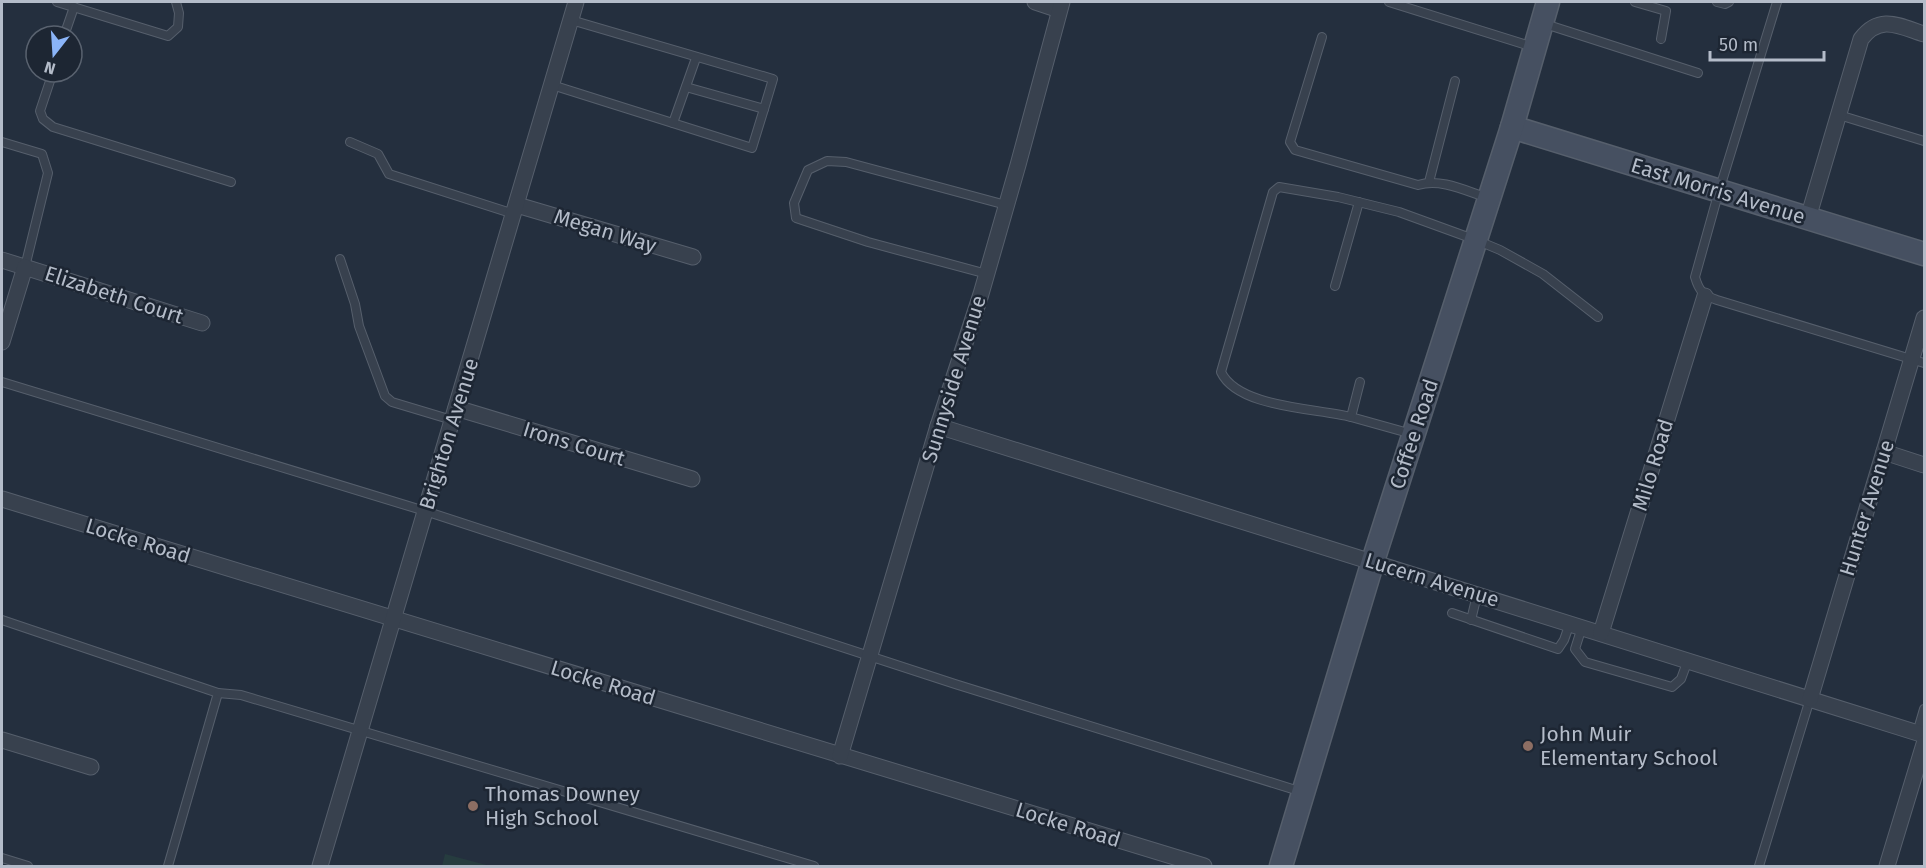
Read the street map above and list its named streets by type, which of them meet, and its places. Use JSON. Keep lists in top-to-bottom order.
{
  "streets": {
    "main road": ["East Morris Avenue", "Coffee Road"],
    "street": [
      "Megan Way",
      "Elizabeth Court",
      "Sunnyside Avenue",
      "Brighton Avenue",
      "Irons Court",
      "Milo Road",
      "Hunter Avenue",
      "Locke Road",
      "Lucern Avenue"
    ]
  },
  "crossings": [
    ["East Morris Avenue", "Coffee Road"],
    ["Megan Way", "Brighton Avenue"],
    ["Sunnyside Avenue", "Locke Road"],
    ["Sunnyside Avenue", "Lucern Avenue"],
    ["Brighton Avenue", "Irons Court"],
    ["Brighton Avenue", "Locke Road"],
    ["Coffee Road", "Lucern Avenue"],
    ["Milo Road", "Lucern Avenue"],
    ["Hunter Avenue", "Lucern Avenue"]
  ],
  "places": ["John Muir Elementary School", "Thomas Downey High School"],
  "scale_bar": "50 m",
  "north": "bottom"
}
